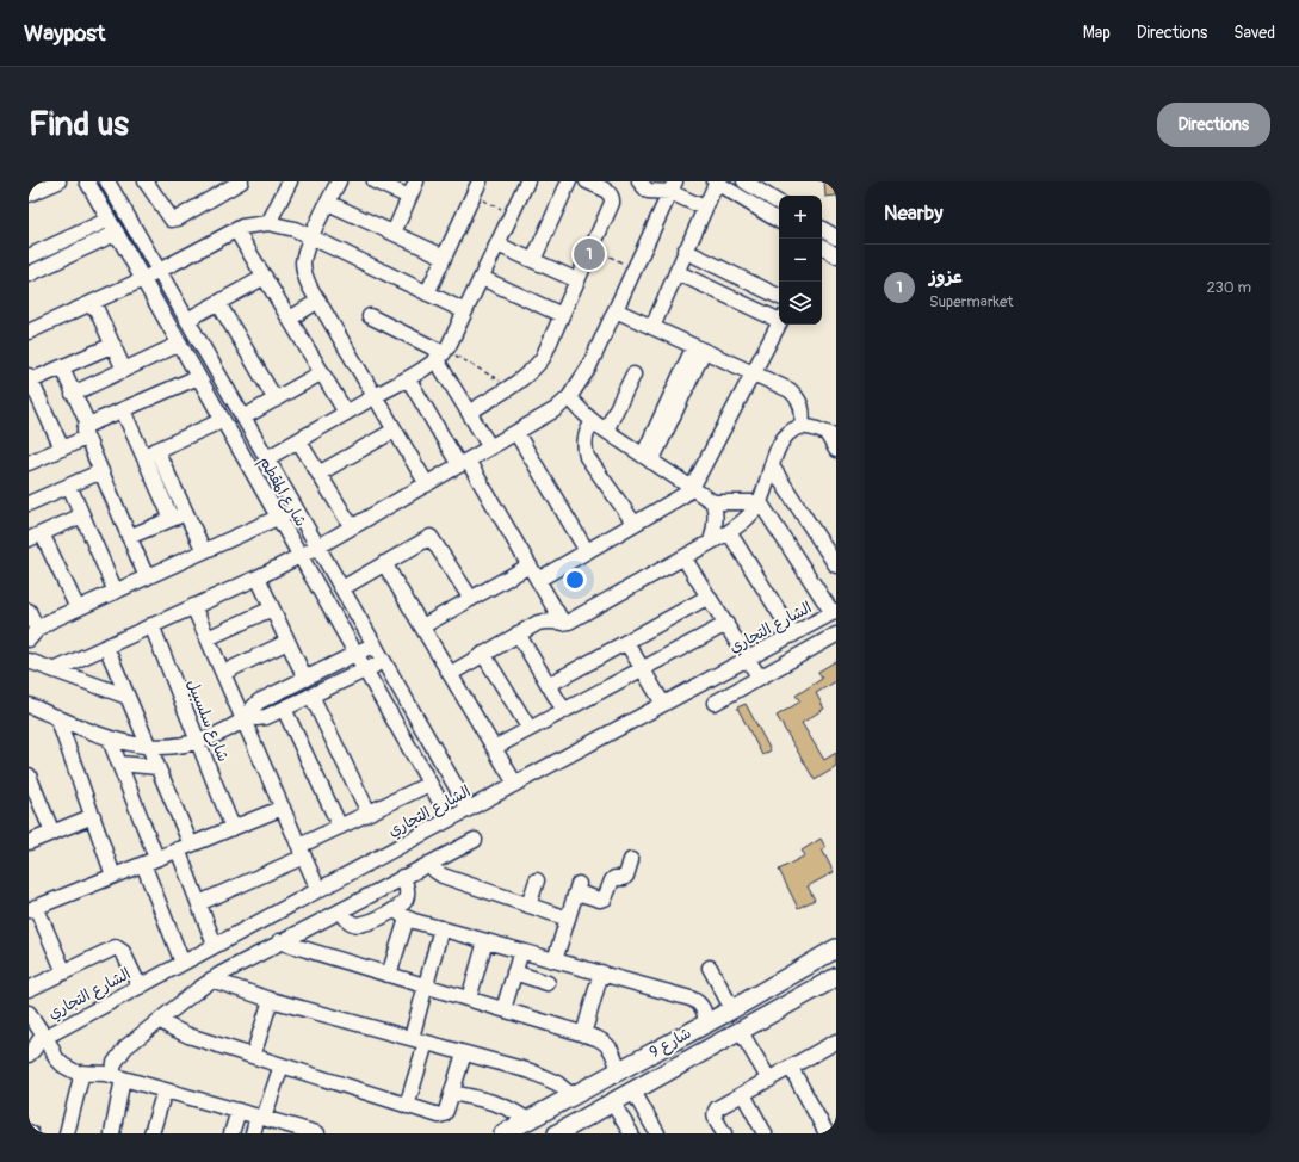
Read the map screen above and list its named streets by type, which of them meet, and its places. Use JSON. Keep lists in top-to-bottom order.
{
  "streets": {
    "main road": ["شارع 9"],
    "street": ["شارع المقطم", "الشارع التجاري", "شارع سلسبيل"]
  },
  "crossings": [
    ["شارع المقطم", "الشارع التجاري"]
  ],
  "page": {
    "header": "Waypost",
    "nav": ["Map", "Directions", "Saved"],
    "buttons": "Directions",
    "title": "Find us",
    "heading": "Nearby",
    "map_buttons": ["+", "−"],
    "pins": "1",
    "list": [
      {
        "mark": "1",
        "name": "عزوز",
        "note": "Supermarket",
        "value": "230 m"
      }
    ]
  }
}
